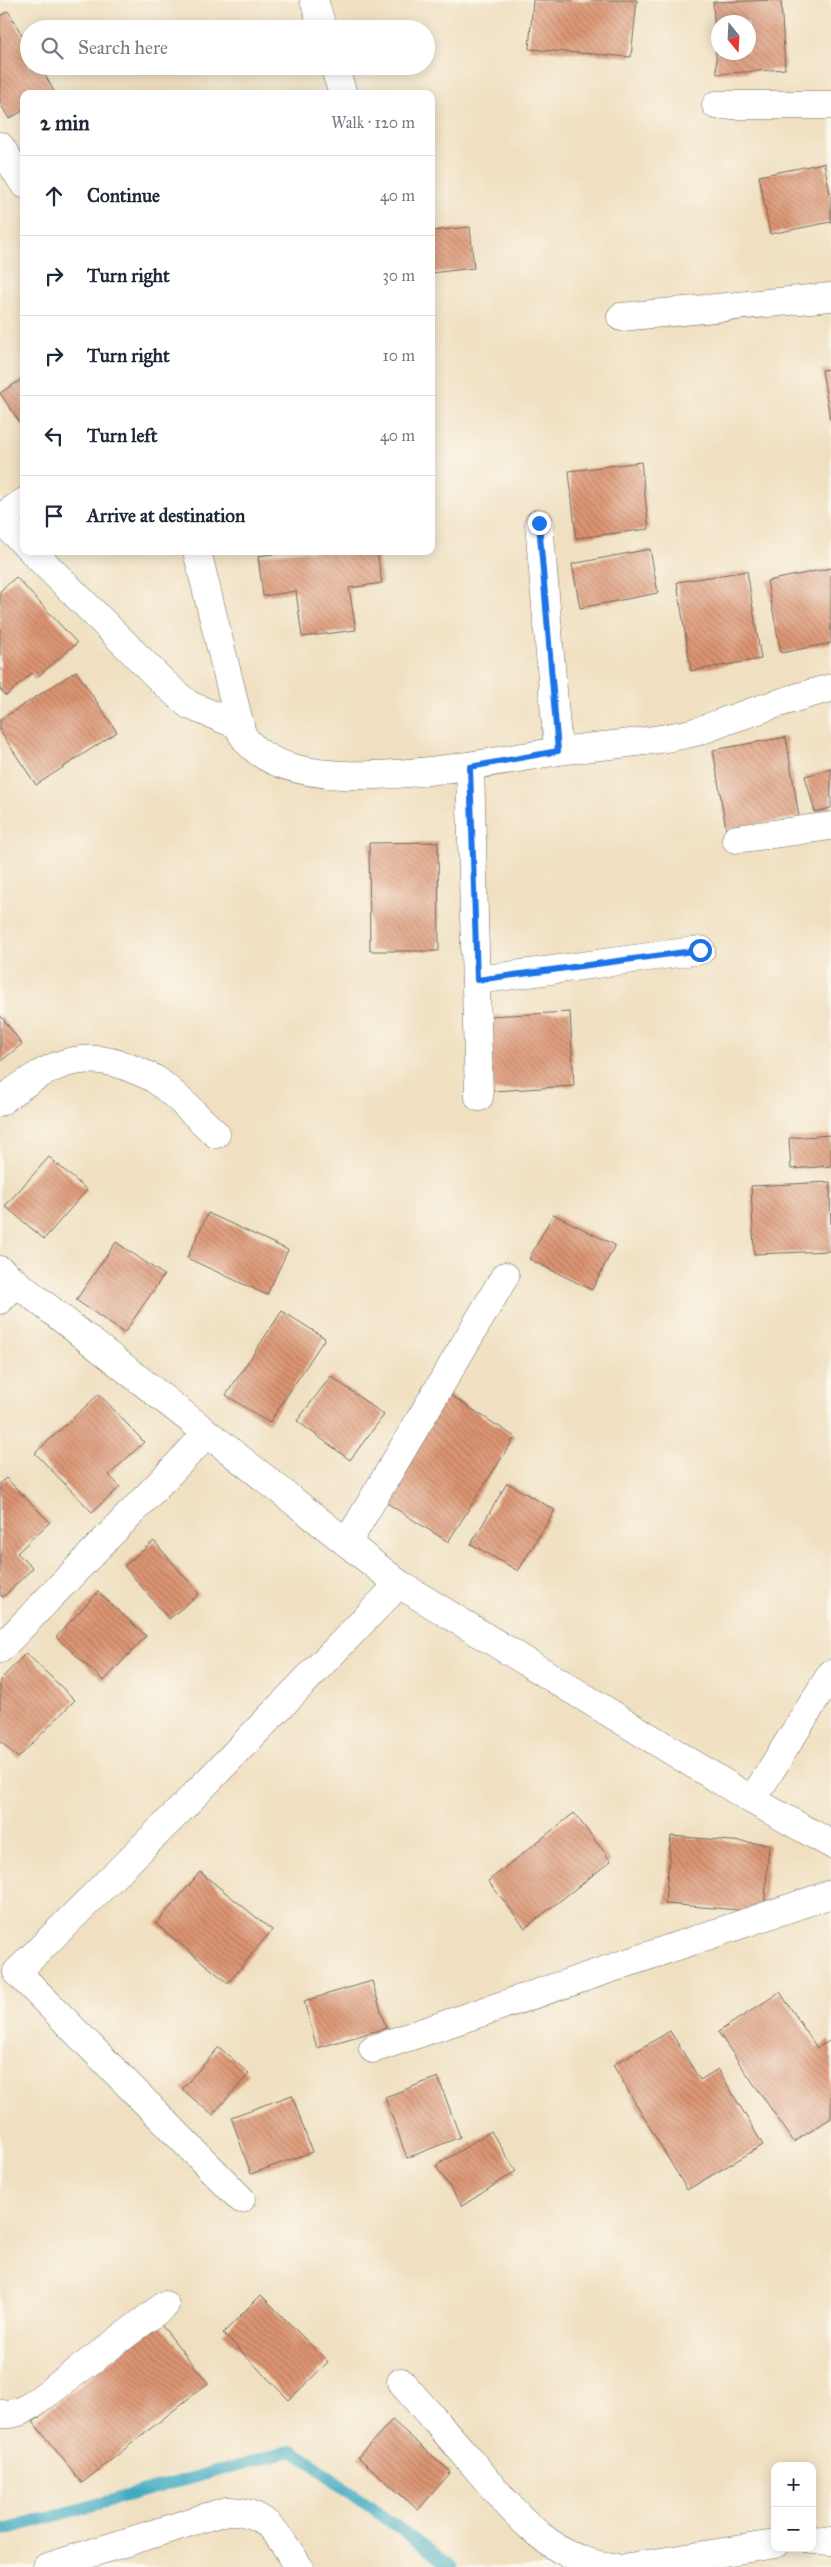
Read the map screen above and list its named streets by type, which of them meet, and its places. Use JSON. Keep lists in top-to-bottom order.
{
  "north": "bottom",
  "page": {
    "search": "Search here",
    "heading": ["2 min", "Walk · 120 m"],
    "list": [
      ["Continue", "40 m"],
      ["Turn right", "30 m"],
      ["Turn right", "10 m"],
      ["Turn left", "40 m"],
      "Arrive at destination"
    ],
    "map_buttons": ["+", "−"]
  }
}
